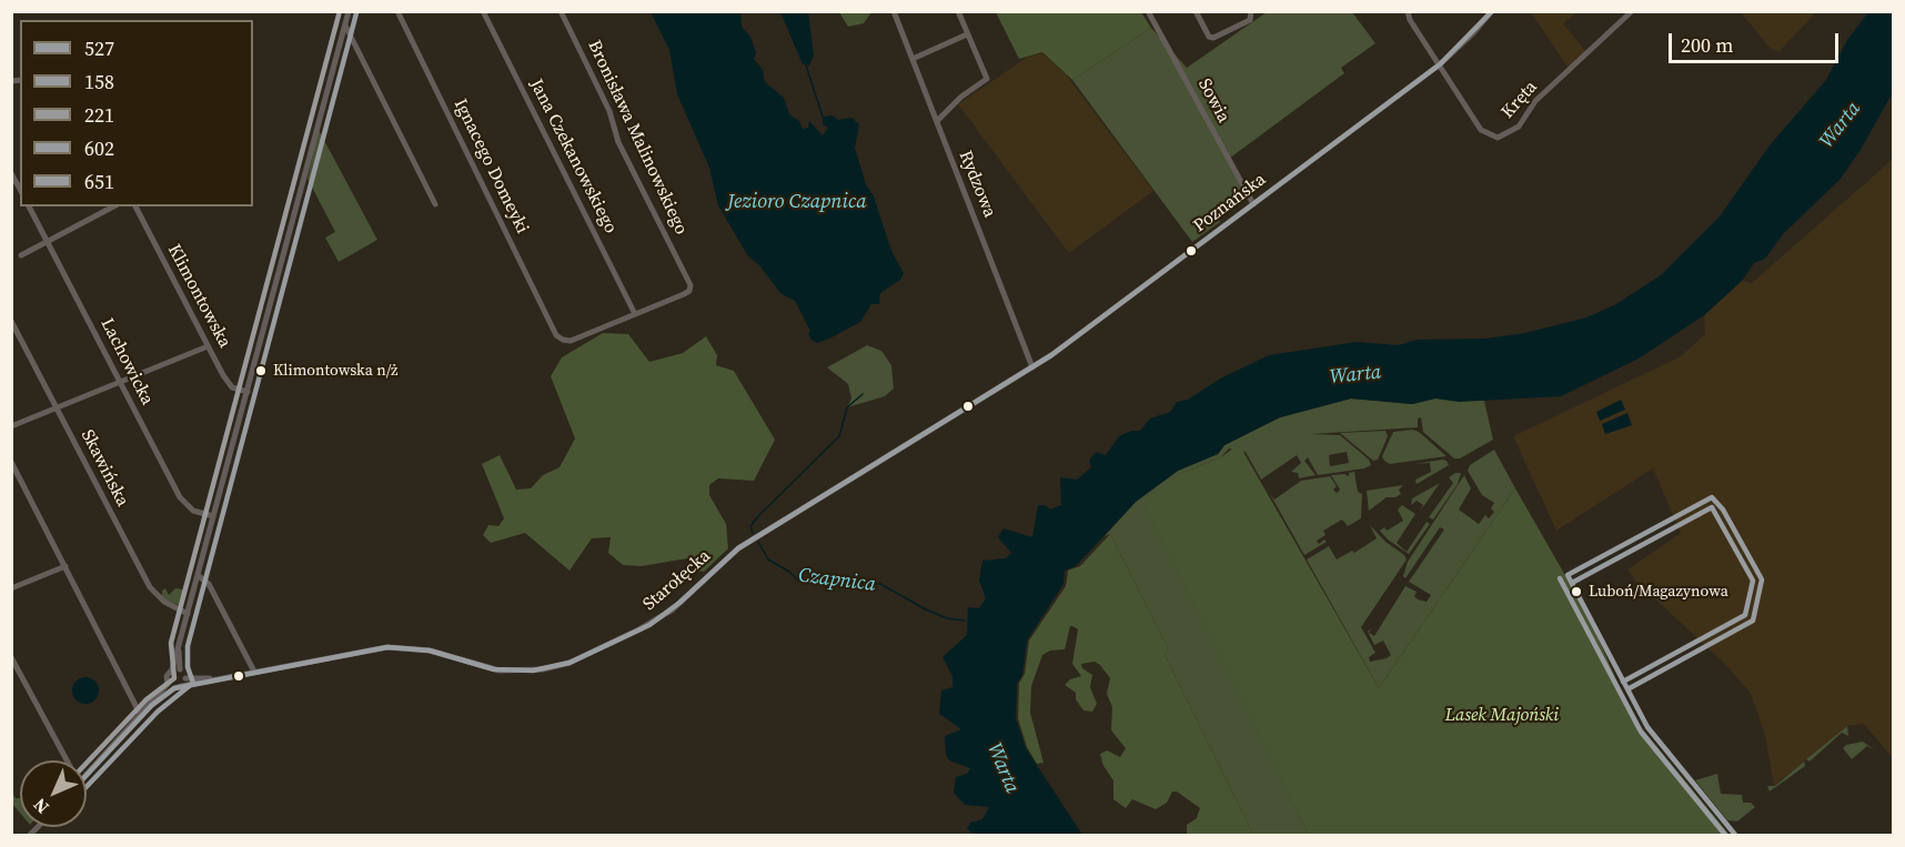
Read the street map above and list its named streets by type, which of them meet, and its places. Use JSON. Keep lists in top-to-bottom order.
{
  "streets": {
    "street": [
      "Kręta",
      "Sowia",
      "Bronisława Malinowskiego",
      "Jana Czekanowskiego",
      "Ignacego Domeyki",
      "Rydzowa",
      "Poznańska",
      "Klimontowska",
      "Lachowicka",
      "Skawińska",
      "Starołęcka"
    ]
  },
  "crossings": [
    ["Kręta", "Poznańska"],
    ["Sowia", "Poznańska"],
    ["Bronisława Malinowskiego", "Jana Czekanowskiego"],
    ["Bronisława Malinowskiego", "Ignacego Domeyki"],
    ["Rydzowa", "Poznańska"],
    ["Rydzowa", "Starołęcka"],
    ["Poznańska", "Starołęcka"]
  ],
  "water": ["Warta", "Jezioro Czapnica", "Czapnica"],
  "parks": ["Lasek Majoński"],
  "places": ["Klimontowska n/ż", "Luboń/Magazynowa"],
  "lines": [
    "transit line 527",
    "transit line 221",
    "transit line 158",
    "transit line 602",
    "transit line 651"
  ],
  "legend": [
    "527",
    "158",
    "221",
    "602",
    "651"
  ],
  "scale_bar": "200 m",
  "north": "bottom left"
}
